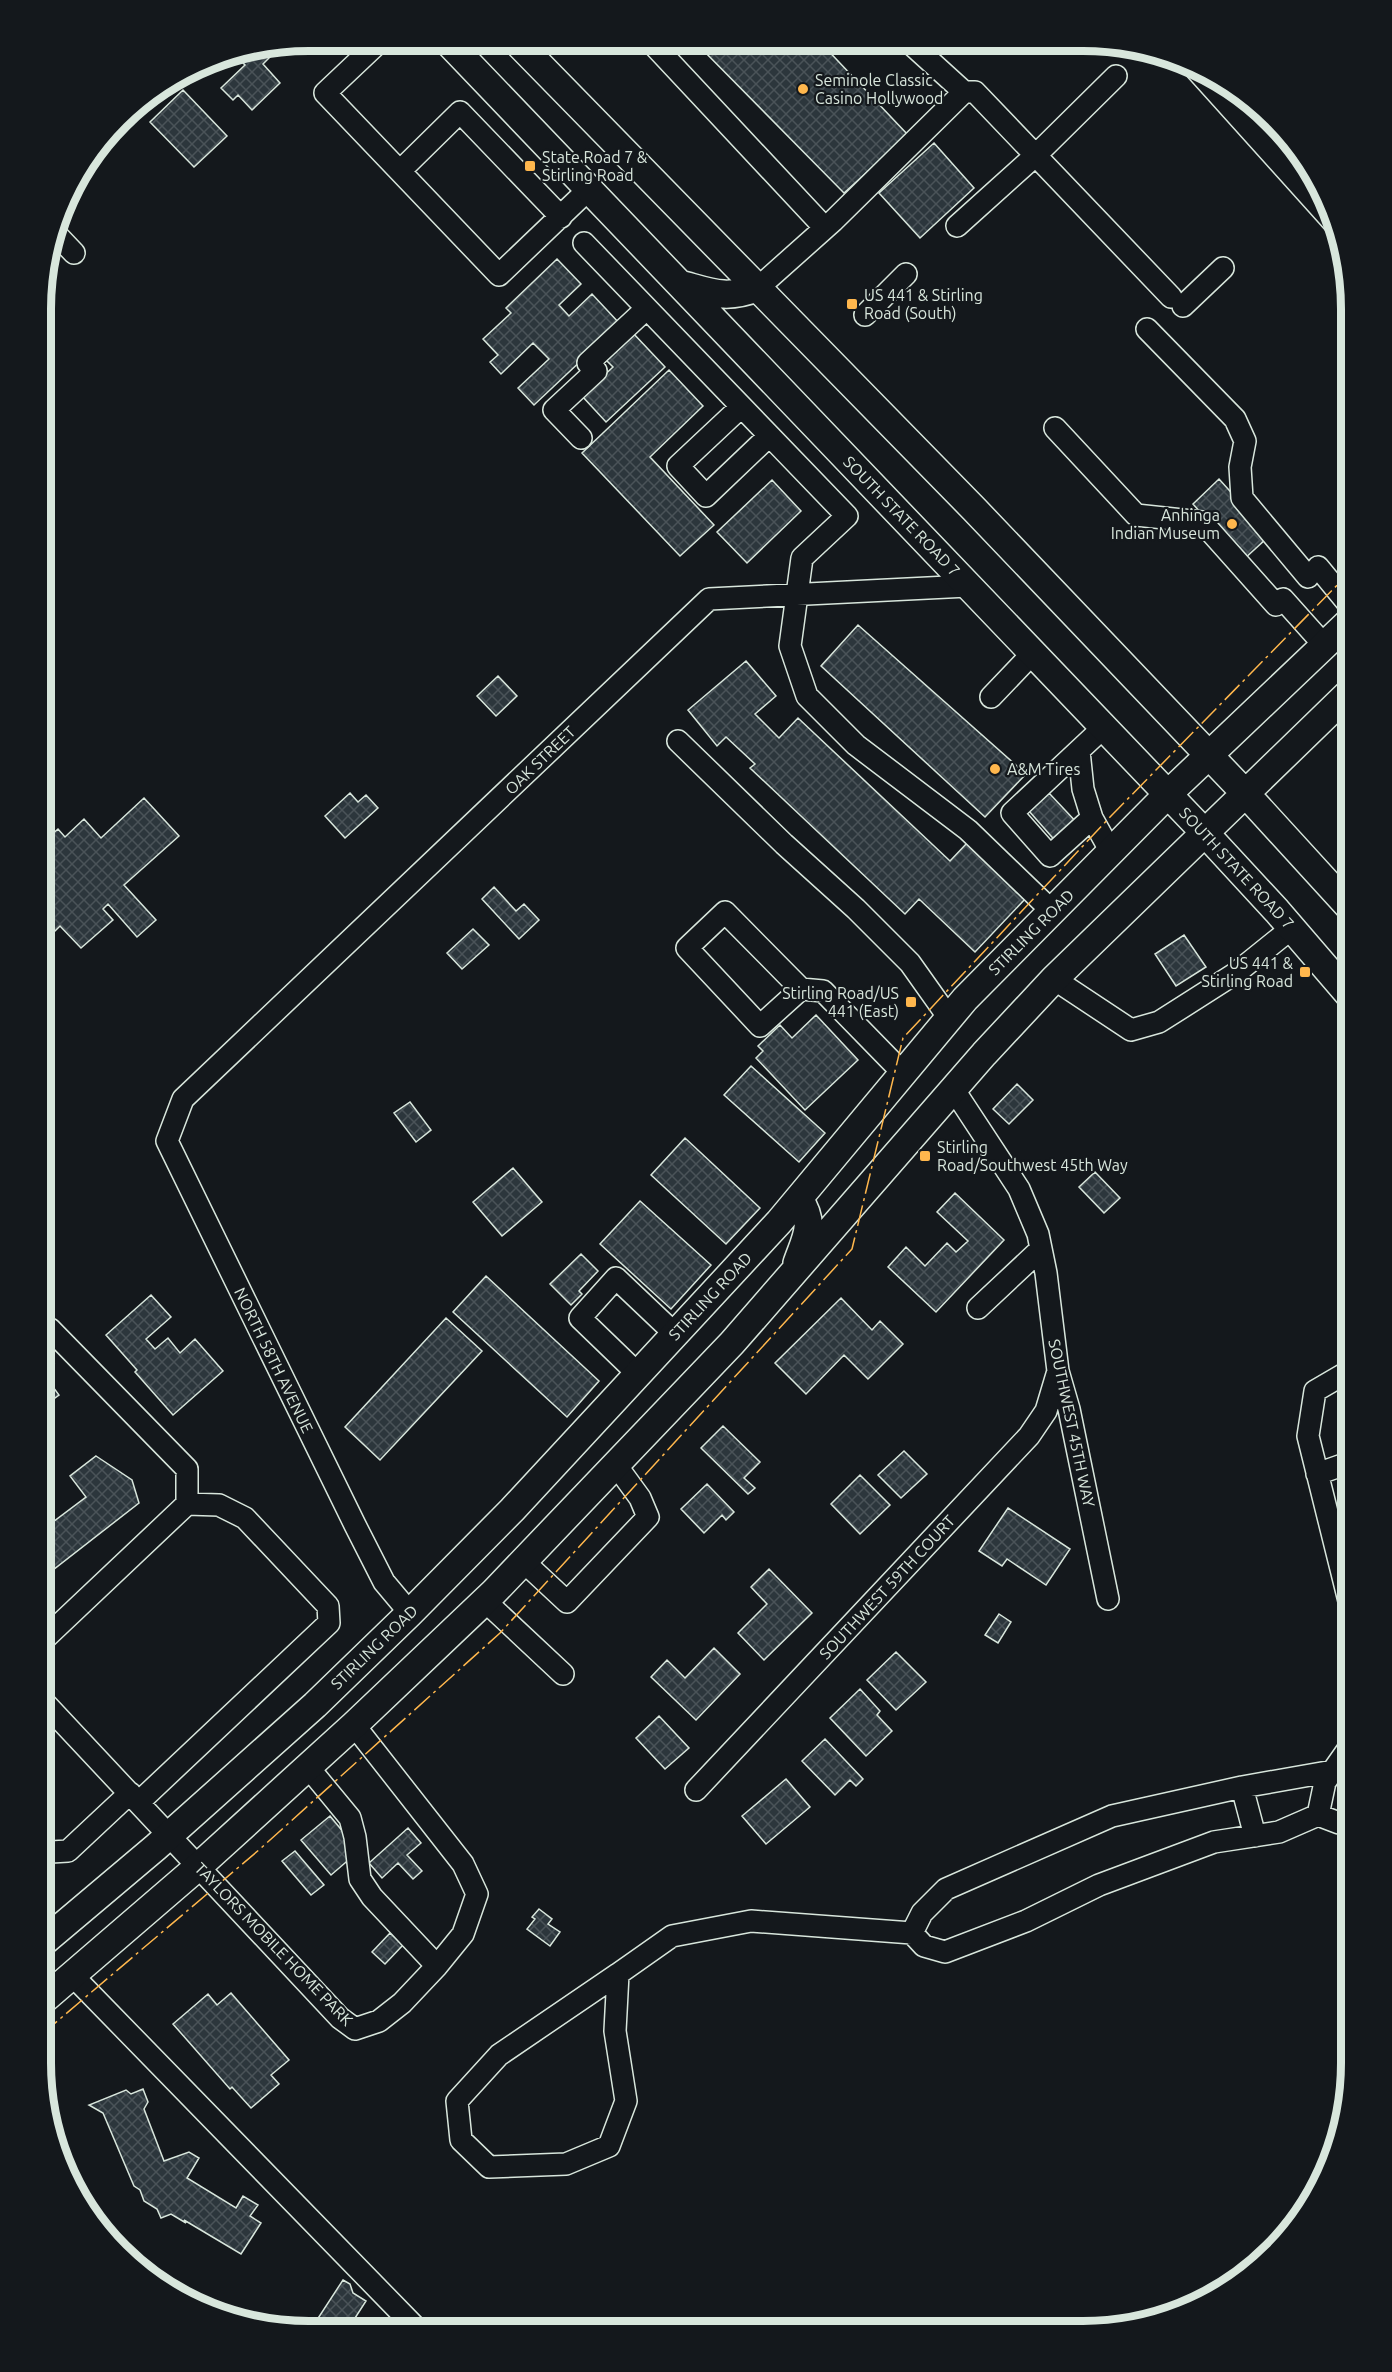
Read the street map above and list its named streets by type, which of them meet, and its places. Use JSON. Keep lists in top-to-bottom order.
{
  "streets": {
    "main road": ["SOUTH STATE ROAD 7", "STIRLING ROAD"],
    "street": [
      "OAK STREET",
      "NORTH 58TH AVENUE",
      "SOUTHWEST 45TH WAY",
      "SOUTHWEST 59TH COURT",
      "TAYLORS MOBILE HOME PARK"
    ]
  },
  "crossings": [
    ["SOUTH STATE ROAD 7", "OAK STREET"],
    ["SOUTH STATE ROAD 7", "STIRLING ROAD"],
    ["OAK STREET", "NORTH 58TH AVENUE"],
    ["STIRLING ROAD", "NORTH 58TH AVENUE"],
    ["STIRLING ROAD", "TAYLORS MOBILE HOME PARK"],
    ["SOUTHWEST 45TH WAY", "SOUTHWEST 59TH COURT"]
  ],
  "places": {
    "other": ["Seminole Classic Casino Hollywood", "Anhinga Indian Museum", "A&M Tires"],
    "transit": [
      "State Road 7 & Stirling Road",
      "US 441 & Stirling Road (South)",
      "US 441 & Stirling Road",
      "Stirling Road/US 441 (East)",
      "Stirling Road/Southwest 45th Way"
    ]
  }
}
